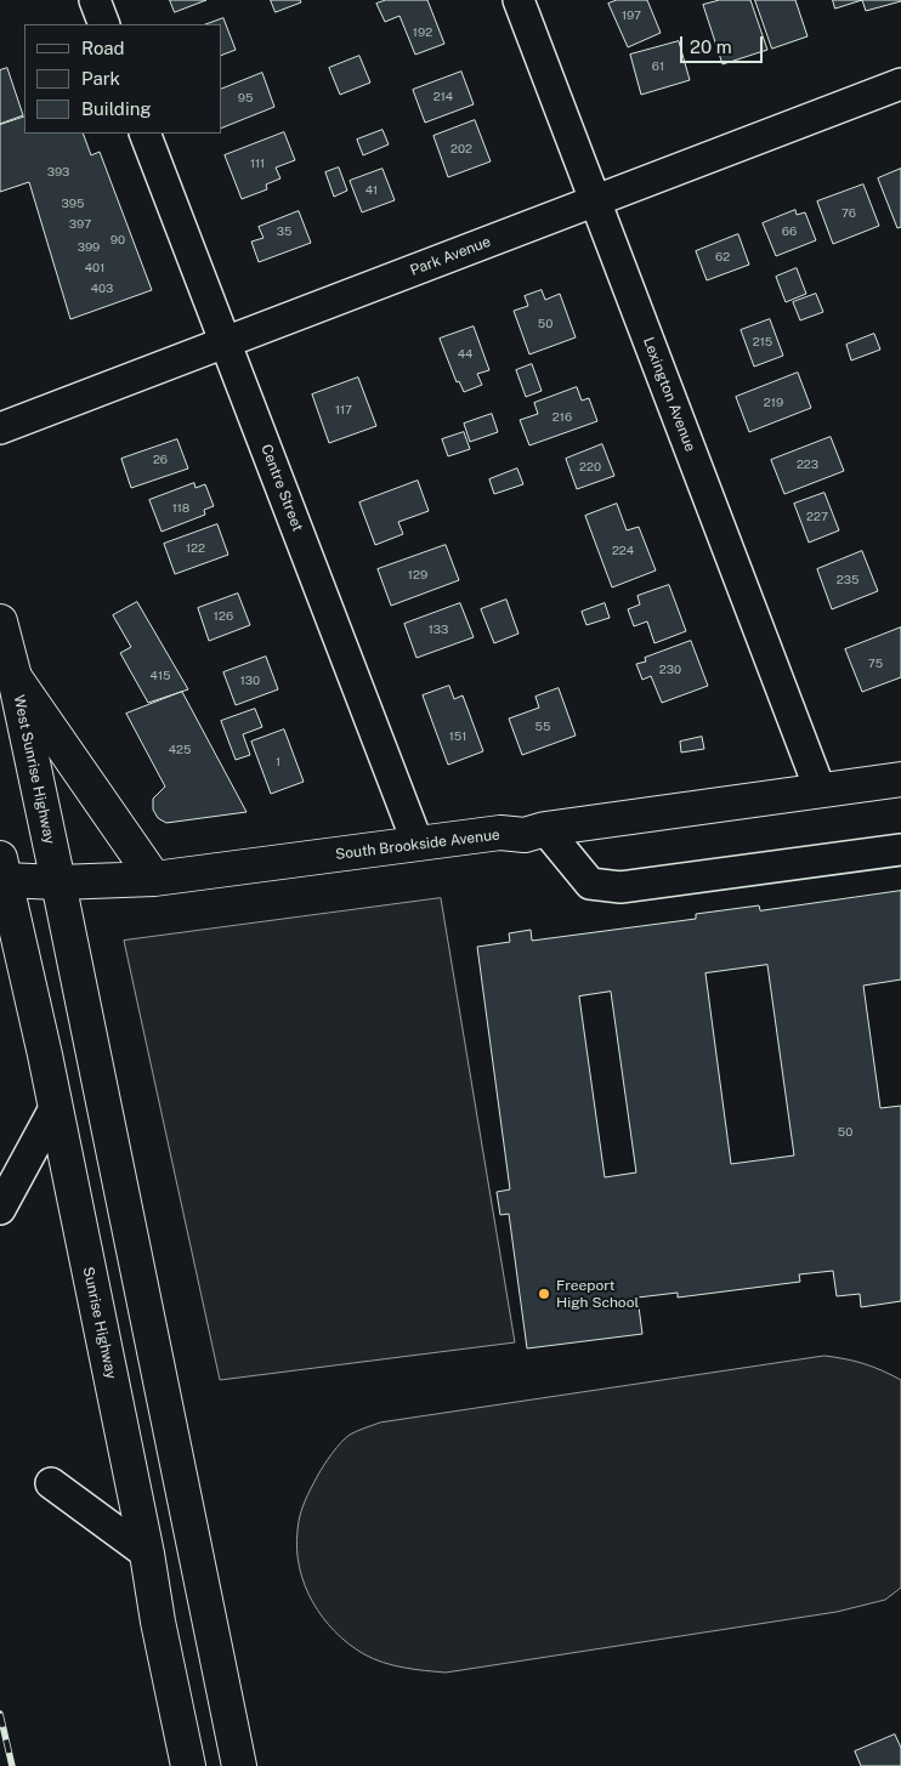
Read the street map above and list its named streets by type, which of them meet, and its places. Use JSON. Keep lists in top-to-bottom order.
{
  "streets": {
    "main road": ["West Sunrise Highway", "South Brookside Avenue", "Sunrise Highway"],
    "street": ["Park Avenue", "Lexington Avenue", "Centre Street"]
  },
  "crossings": [
    ["Park Avenue", "Lexington Avenue"],
    ["Park Avenue", "Centre Street"],
    ["Lexington Avenue", "South Brookside Avenue"],
    ["Centre Street", "South Brookside Avenue"],
    ["West Sunrise Highway", "South Brookside Avenue"],
    ["South Brookside Avenue", "Sunrise Highway"]
  ],
  "places": ["Freeport High School"],
  "house_numbers": [
    "197",
    "192",
    "61",
    "214",
    "95",
    "202",
    "111",
    "393",
    "41",
    "395",
    "76",
    "397",
    "35",
    "66",
    "90",
    "399",
    "62",
    "401",
    "403",
    "50",
    "215",
    "44",
    "219",
    "117",
    "216",
    "26",
    "223",
    "220",
    "118",
    "227",
    "122",
    "224",
    "129",
    "235",
    "126",
    "133",
    "75",
    "230",
    "415",
    "130",
    "55",
    "151",
    "425",
    "1",
    "50"
  ],
  "legend": ["Road", "Park", "Building"],
  "scale_bar": "20 m"
}
